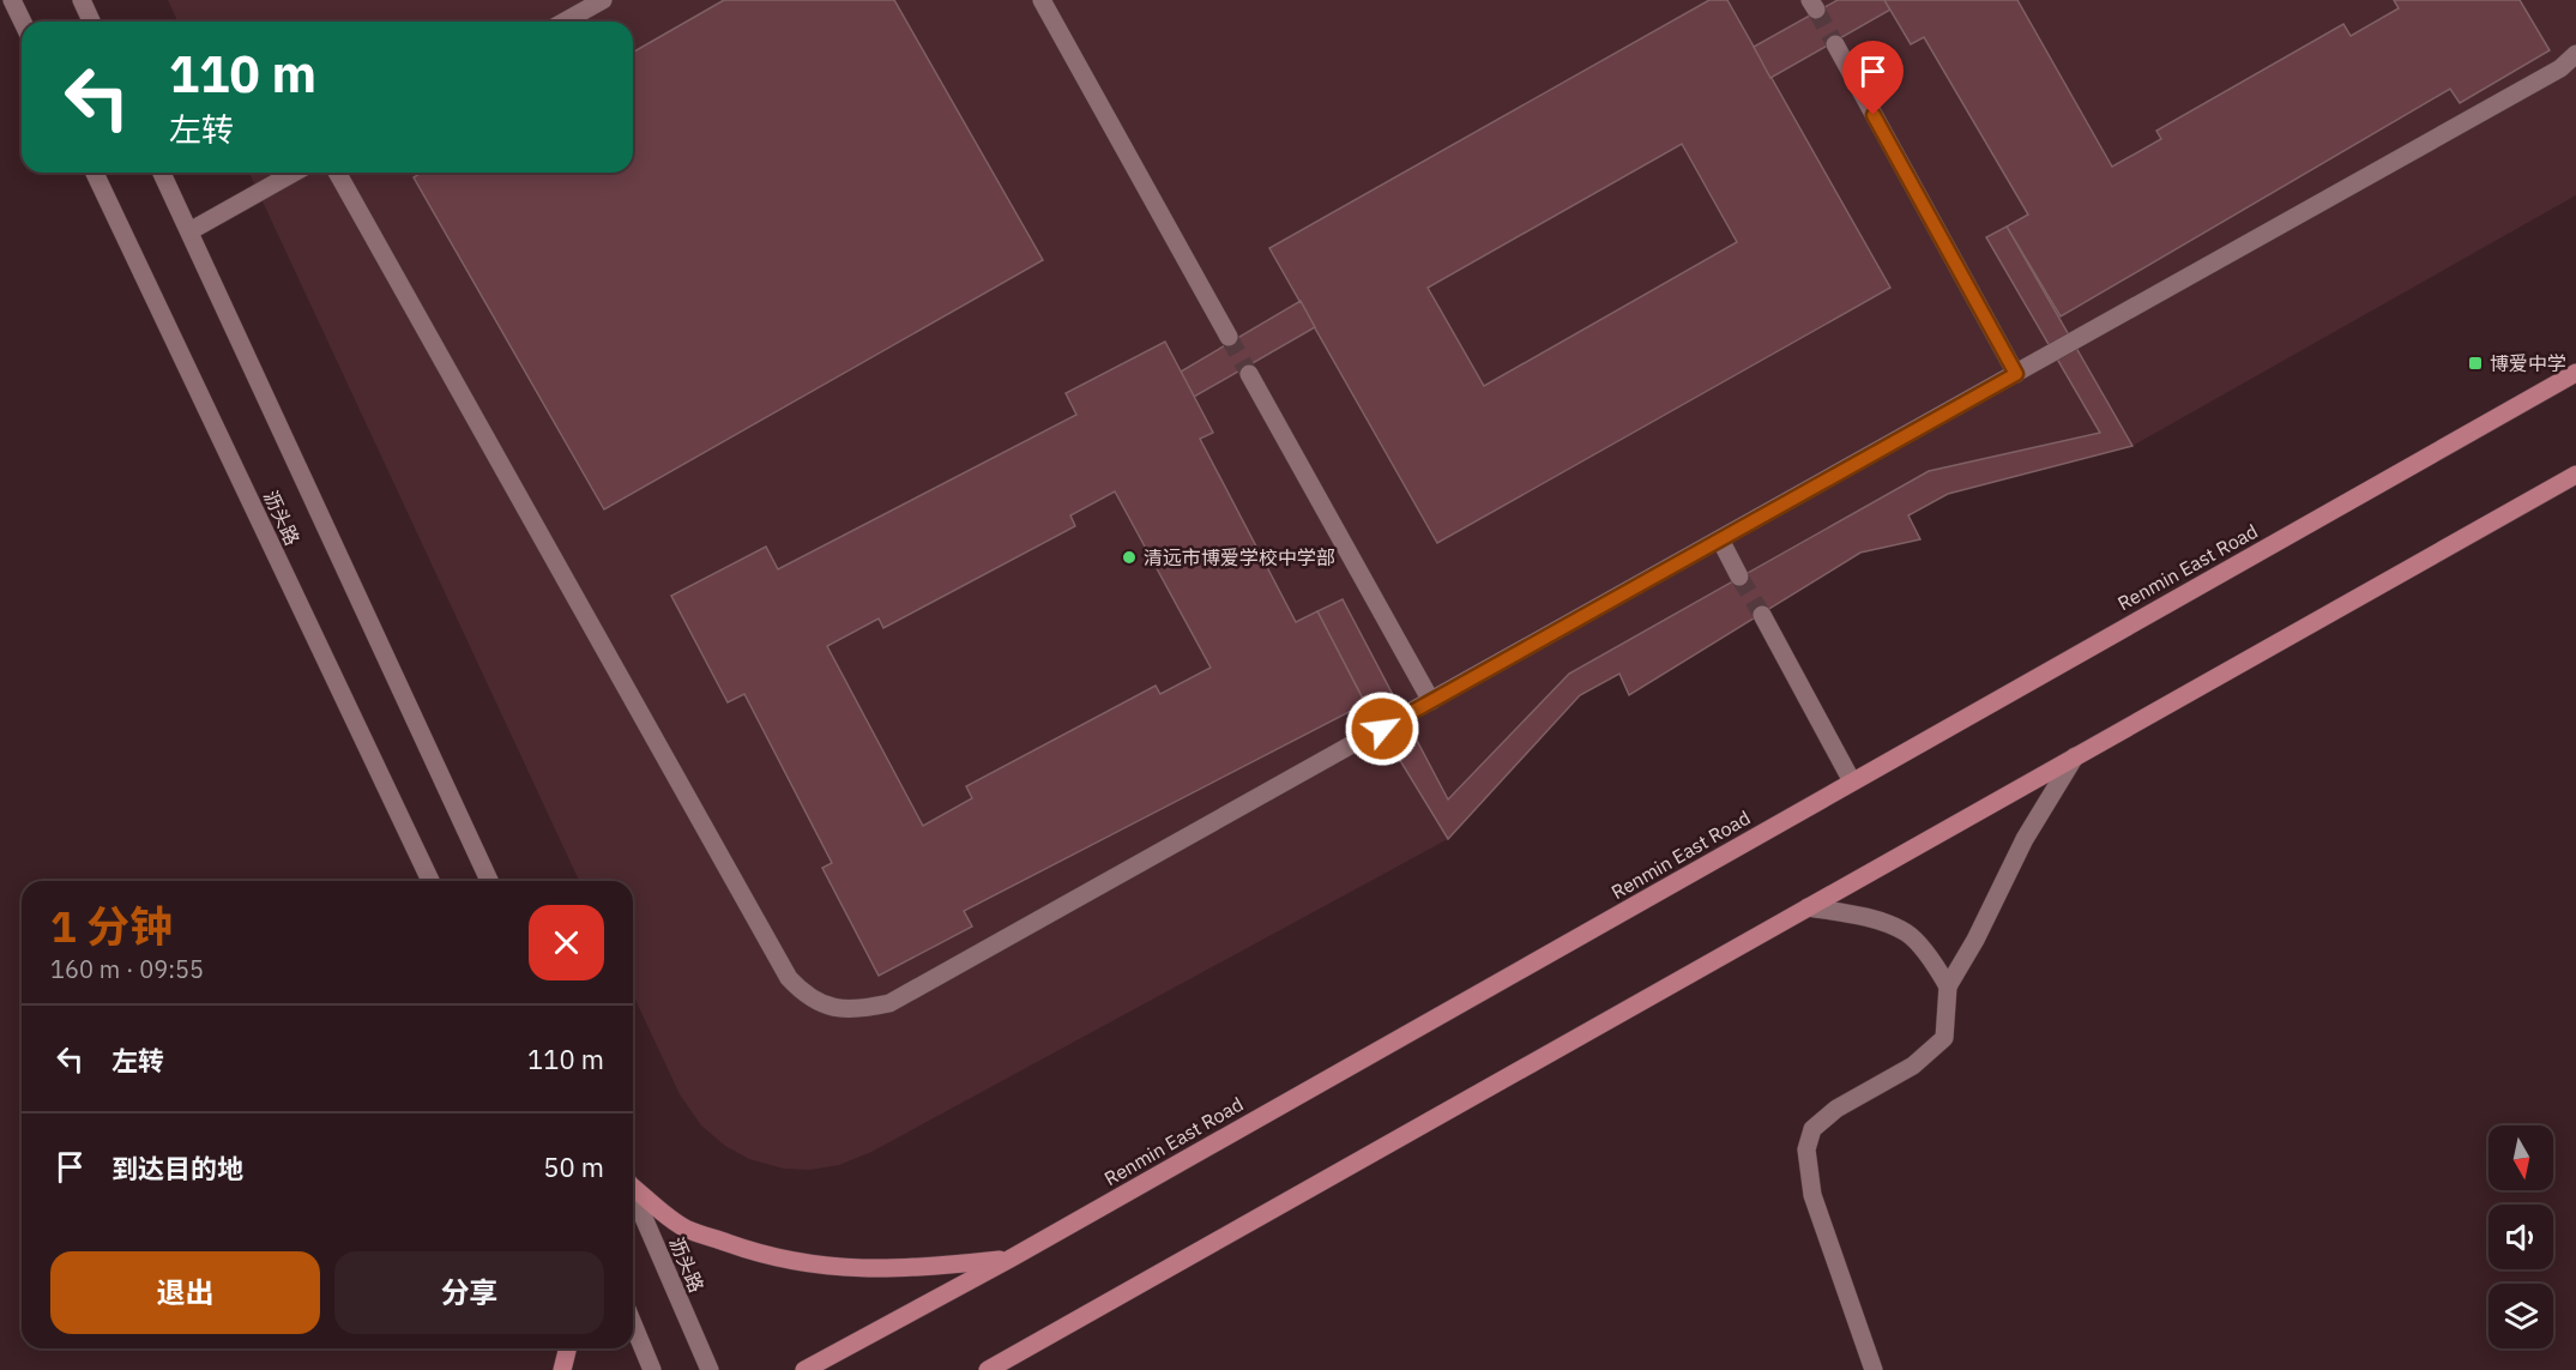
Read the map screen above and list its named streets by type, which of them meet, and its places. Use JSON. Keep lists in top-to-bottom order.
{
  "streets": {
    "main road": ["Renmin East Road"],
    "street": ["沥头路"]
  },
  "places": {
    "transit": ["博爱中学"],
    "other": ["清远市博爱学校中学部"]
  },
  "north": "bottom",
  "page": {
    "turn": ["110 m", "左转"],
    "heading": ["1 分钟", "160 m · 09:55"],
    "list": [
      {
        "name": "左转",
        "value": "110 m"
      },
      {
        "name": "到达目的地",
        "value": "50 m"
      }
    ],
    "buttons": ["退出", "分享"]
  }
}
